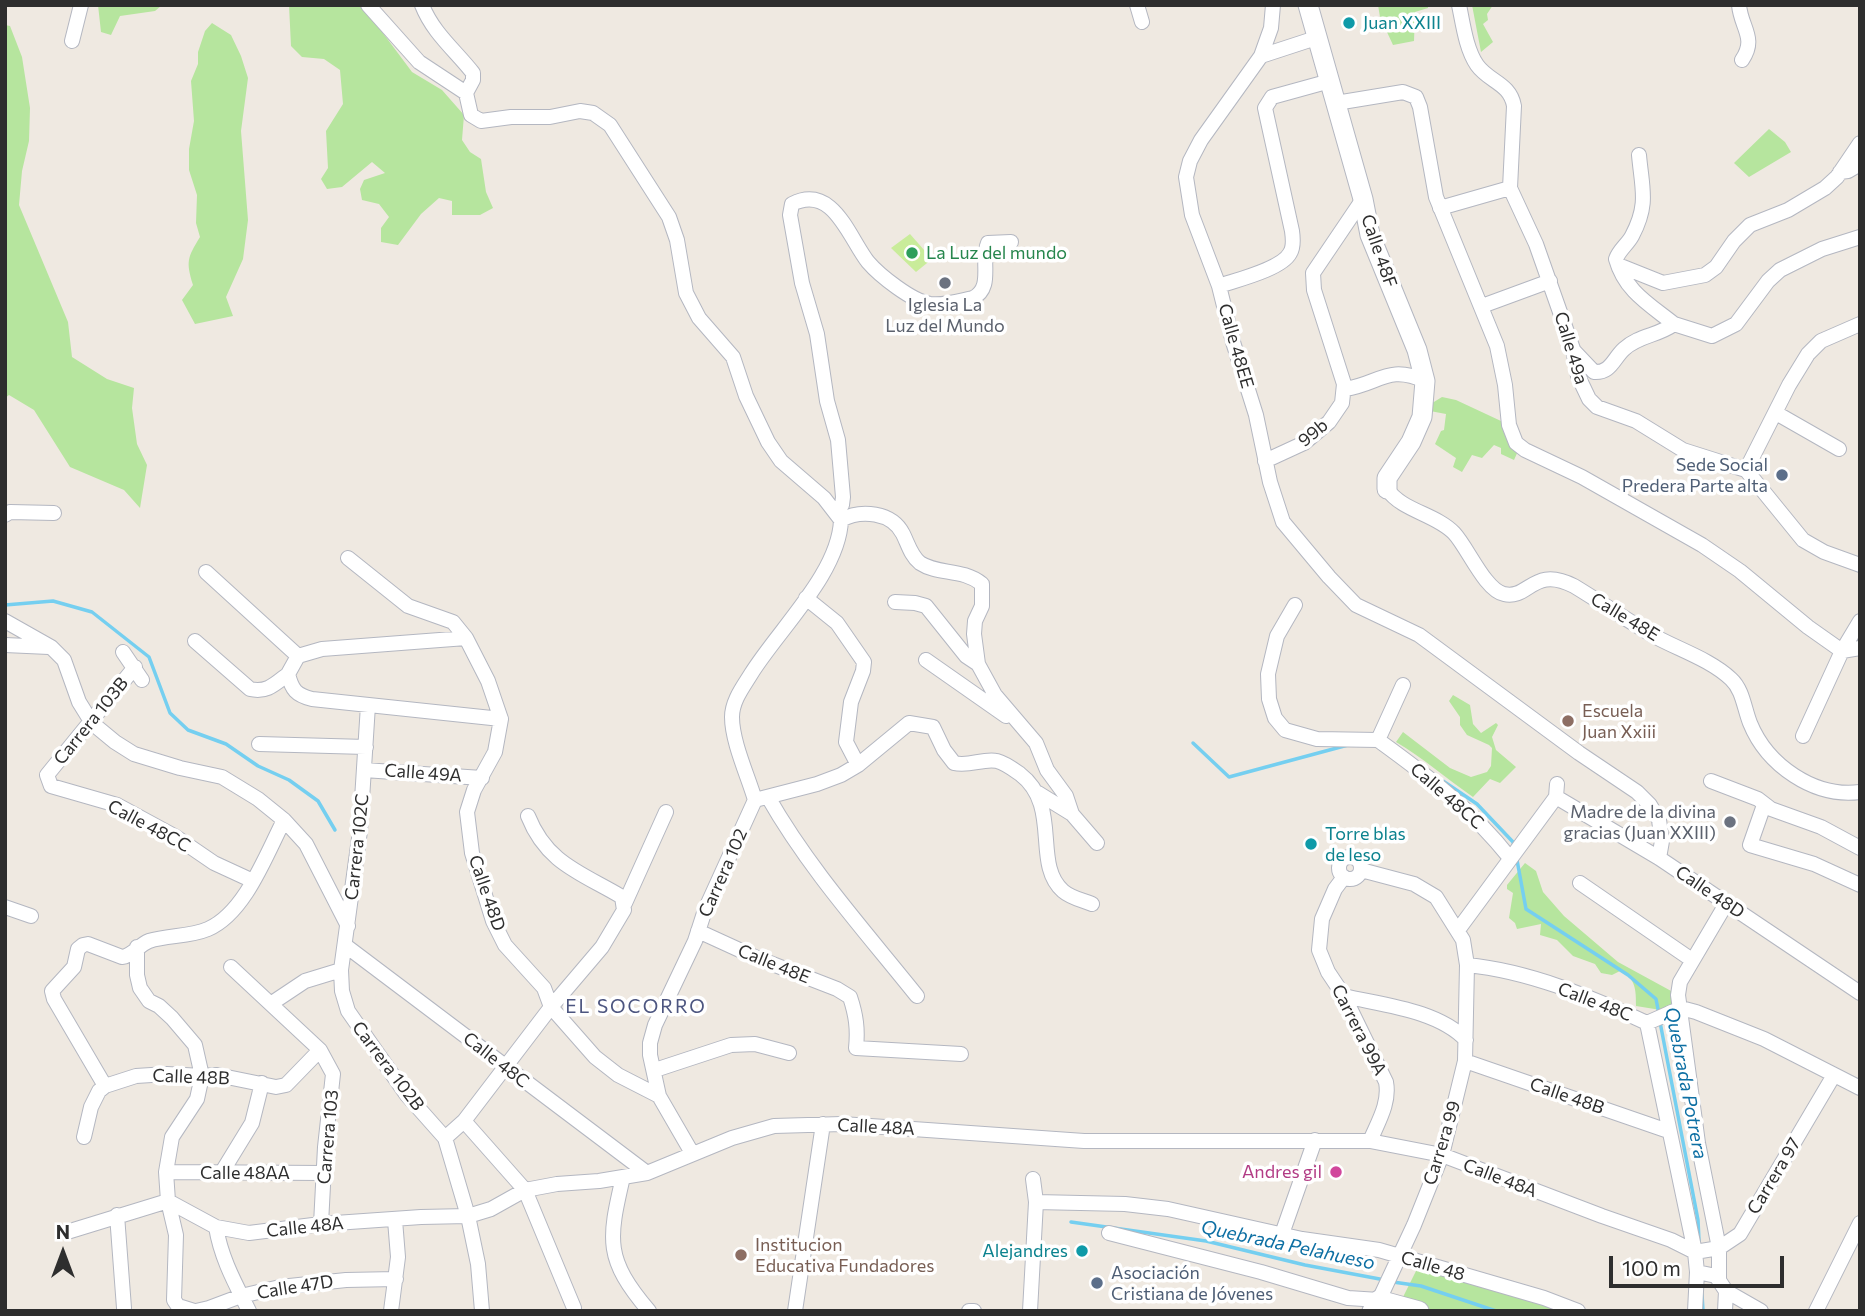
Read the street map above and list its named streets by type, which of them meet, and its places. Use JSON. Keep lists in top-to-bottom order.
{
  "streets": {
    "street": [
      "Calle 48F",
      "Calle 48EE",
      "Calle 49a",
      "99b",
      "Calle 48E",
      "Carrera 103B",
      "Calle 49A",
      "Calle 48CC",
      "Carrera 102C",
      "Carrera 102",
      "Calle 48D",
      "Calle 48C",
      "Carrera 99A",
      "Carrera 102B",
      "Calle 48B",
      "Calle 48A",
      "Carrera 103",
      "Carrera 99",
      "Calle 48AA",
      "Carrera 97",
      "Calle 48",
      "Calle 47D"
    ]
  },
  "crossings": [
    ["Calle 48F", "Calle 48E"],
    ["Calle 48EE", "99b"],
    ["Calle 48EE", "Calle 48D"],
    ["Calle 48E", "Carrera 102"],
    ["Carrera 103B", "Calle 48CC"],
    ["Calle 49A", "Carrera 102C"],
    ["Calle 49A", "Calle 48D"],
    ["Calle 48CC", "Calle 48D"],
    ["Carrera 102C", "Calle 48C"],
    ["Carrera 102C", "Carrera 102B"],
    ["Carrera 102", "Calle 48D"],
    ["Carrera 102", "Calle 48A"],
    ["Calle 48C", "Carrera 102B"],
    ["Calle 48C", "Calle 48A"],
    ["Calle 48C", "Carrera 99"],
    ["Carrera 99A", "Calle 48A"],
    ["Carrera 102B", "Calle 48A"],
    ["Calle 48B", "Carrera 103"],
    ["Calle 48B", "Carrera 99"],
    ["Calle 48A", "Carrera 103"],
    ["Calle 48A", "Carrera 99"],
    ["Calle 48A", "Carrera 97"],
    ["Calle 48A", "Calle 47D"],
    ["Carrera 103", "Calle 48AA"],
    ["Carrera 99", "Calle 48"]
  ],
  "districts": ["EL SOCORRO"],
  "water": ["Quebrada Potrera", "Quebrada Pelahueso"],
  "places": [
    "Juan XXIII",
    "La Luz del mundo",
    "Iglesia La Luz del Mundo",
    "Sede Social Predera Parte alta",
    "Escuela Juan Xxiii",
    "Madre de la divina gracias (Juan XXIII)",
    "Torre blas de leso",
    "Andres gil",
    "Alejandres",
    "Institucion Educativa Fundadores",
    "Asociación Cristiana de Jóvenes"
  ],
  "scale_bar": "100 m",
  "north": "top"
}
